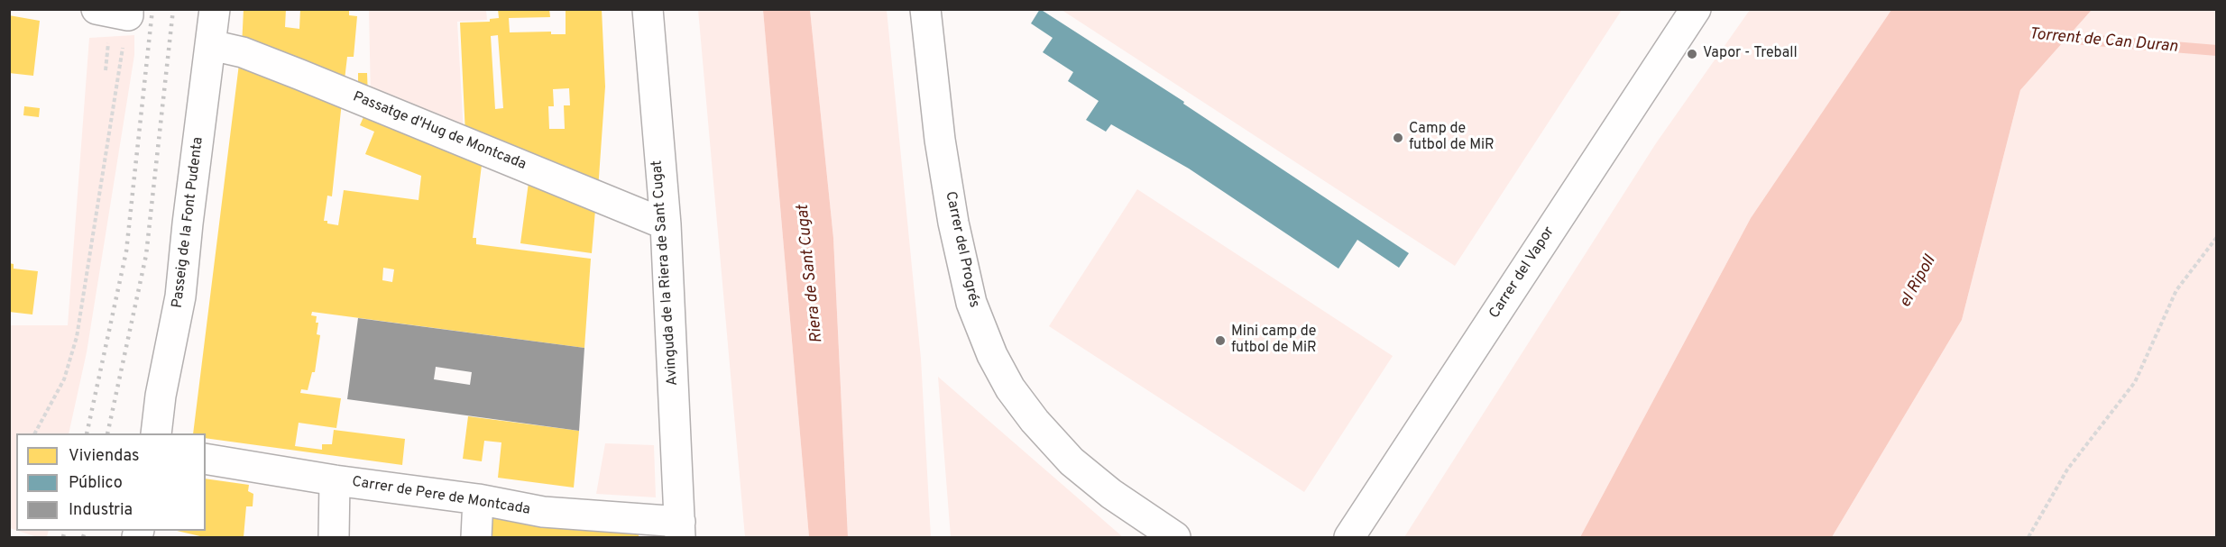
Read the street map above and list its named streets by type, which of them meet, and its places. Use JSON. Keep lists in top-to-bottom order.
{
  "streets": {
    "street": [
      "Passatge d'Hug de Montcada",
      "Passeig de la Font Pudenta",
      "Carrer del Progrés",
      "Avinguda de la Riera de Sant Cugat",
      "Carrer del Vapor",
      "Carrer de Pere de Montcada"
    ]
  },
  "crossings": [
    ["Passatge d'Hug de Montcada", "Passeig de la Font Pudenta"],
    ["Passatge d'Hug de Montcada", "Avinguda de la Riera de Sant Cugat"],
    ["Avinguda de la Riera de Sant Cugat", "Carrer de Pere de Montcada"]
  ],
  "water": ["Torrent de Can Duran", "Riera de Sant Cugat", "el Ripoll"],
  "places": ["Vapor - Treball", "Camp de futbol de MiR", "Mini camp de futbol de MiR"],
  "legend": ["Viviendas", "Público", "Industria"]
}
